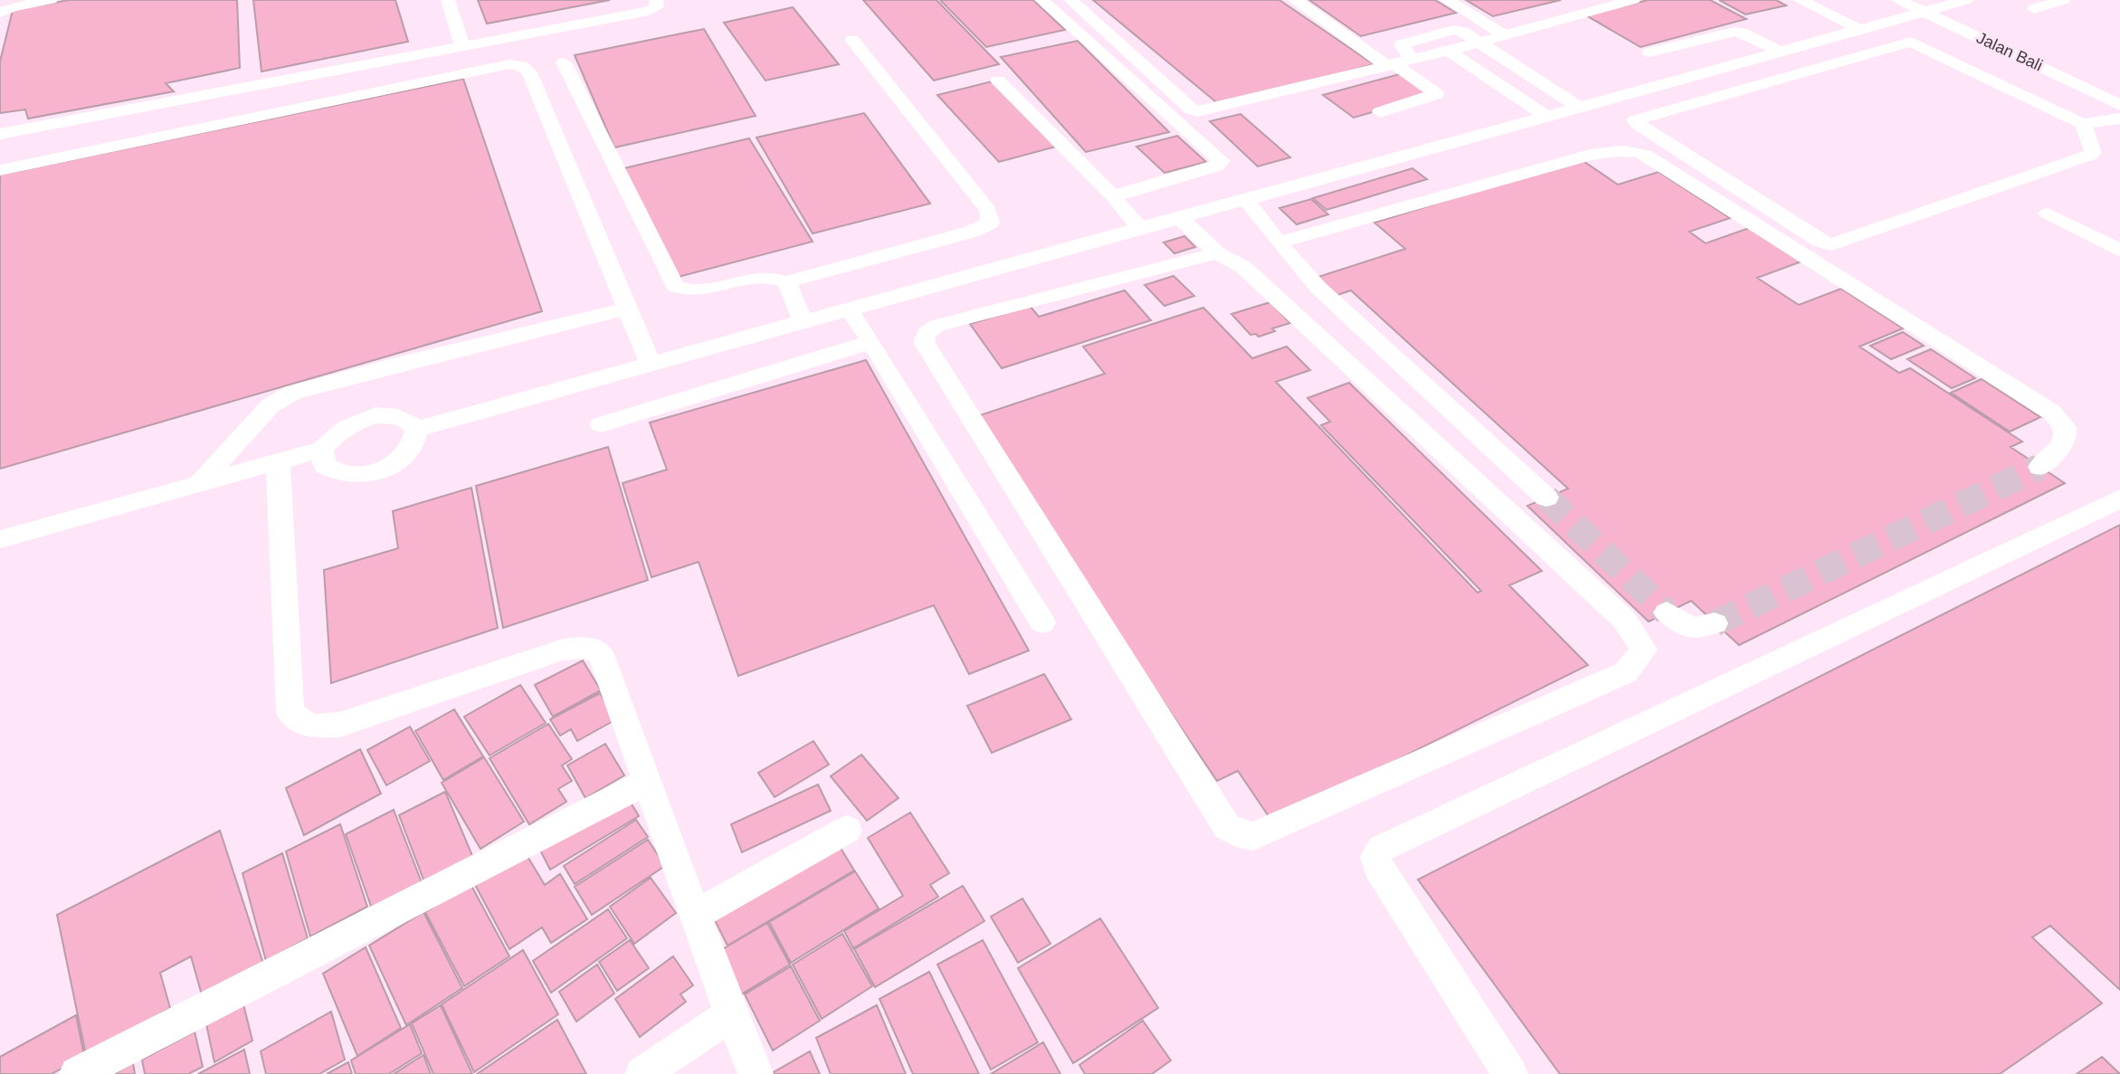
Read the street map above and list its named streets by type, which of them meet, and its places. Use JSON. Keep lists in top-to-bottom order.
{
  "streets": {
    "street": ["Jalan Bali"]
  }
}
